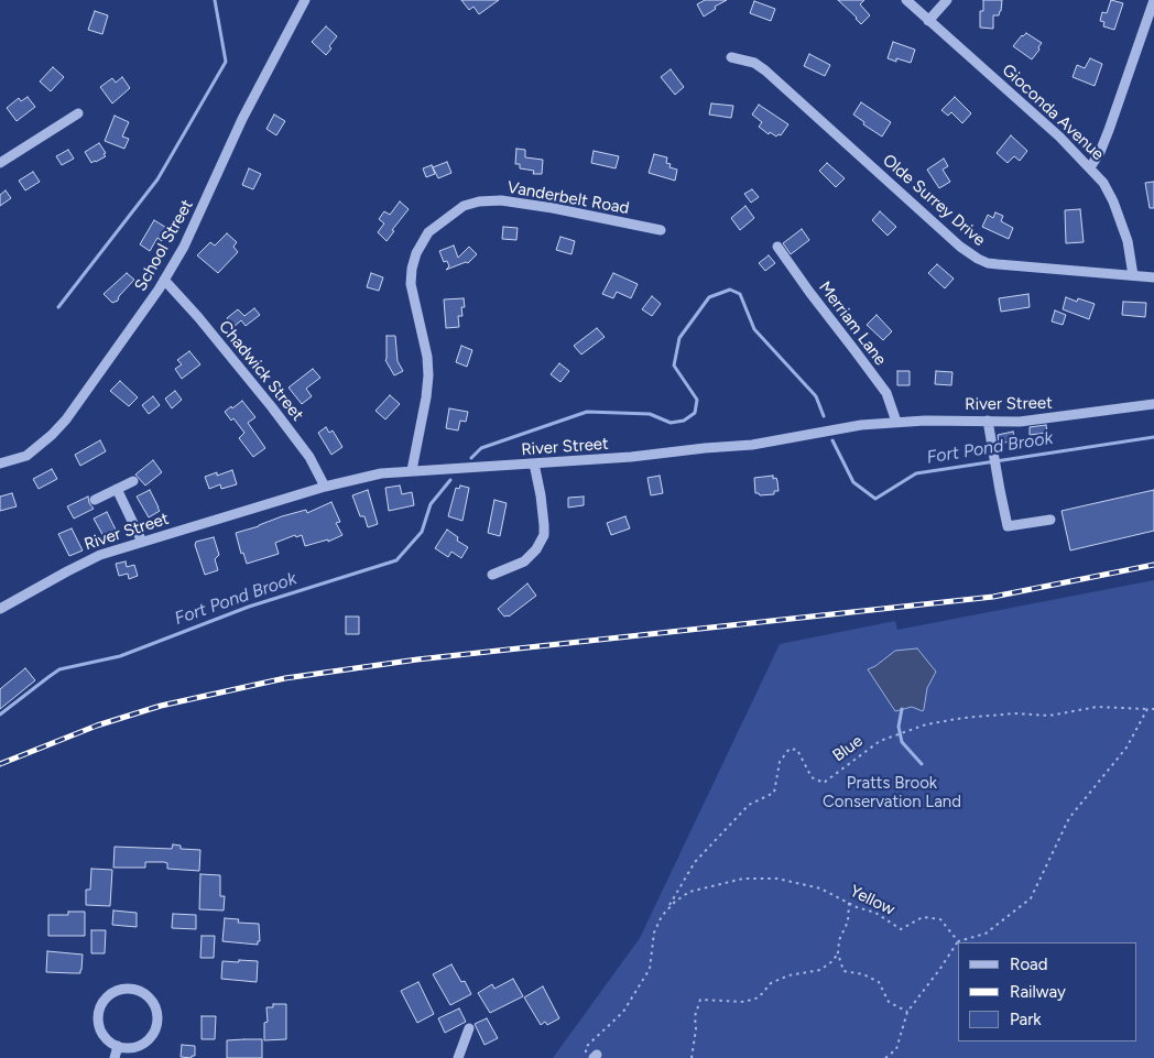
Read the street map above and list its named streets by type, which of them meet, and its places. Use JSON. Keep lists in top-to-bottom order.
{
  "streets": {
    "street": [
      "Gioconda Avenue",
      "Vanderbelt Road",
      "Olde Surrey Drive",
      "School Street",
      "Merriam Lane",
      "Chadwick Street",
      "River Street"
    ],
    "path": ["Blue", "Yellow"]
  },
  "crossings": [
    ["Gioconda Avenue", "Olde Surrey Drive"],
    ["Vanderbelt Road", "River Street"],
    ["School Street", "Chadwick Street"],
    ["Merriam Lane", "River Street"],
    ["Chadwick Street", "River Street"],
    ["Blue", "Yellow"]
  ],
  "water": ["Fort Pond Brook"],
  "parks": ["Pratts Brook Conservation Land"],
  "legend": ["Road", "Railway", "Park"]
}
